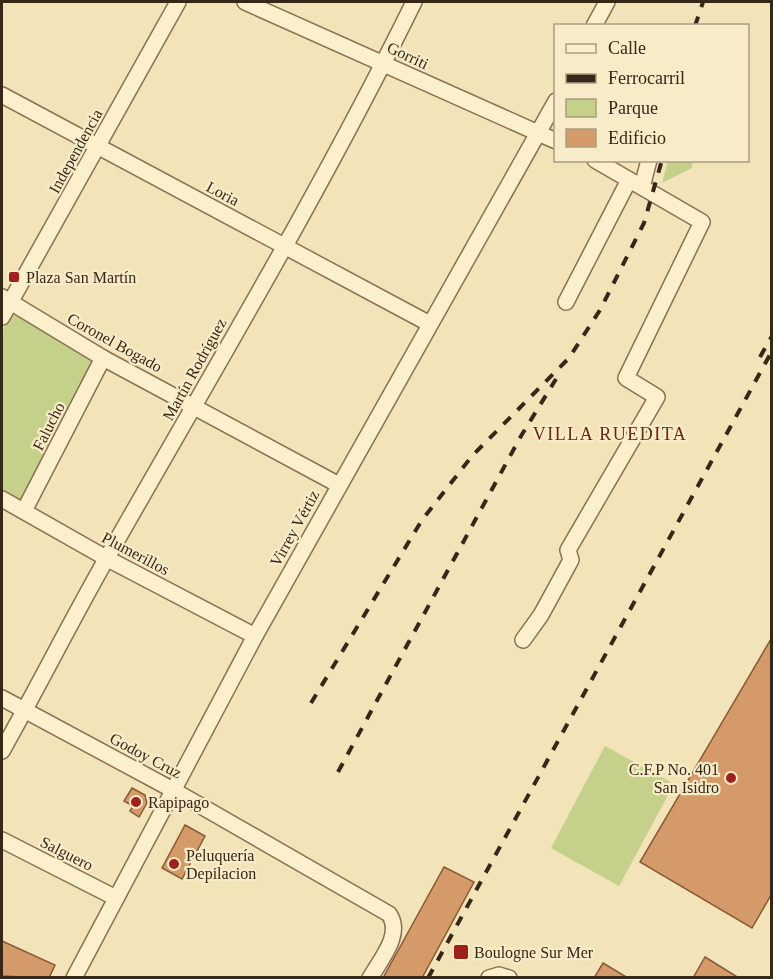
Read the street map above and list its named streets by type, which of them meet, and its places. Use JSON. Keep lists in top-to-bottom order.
{
  "streets": {
    "street": [
      "Gorriti",
      "Independencia",
      "Loria",
      "Coronel Bogado",
      "Martín Rodríguez",
      "Falucho",
      "Virrey Vértiz",
      "Plumerillos",
      "Godoy Cruz",
      "Salguero"
    ]
  },
  "crossings": [
    ["Gorriti", "Martín Rodríguez"],
    ["Gorriti", "Virrey Vértiz"],
    ["Independencia", "Loria"],
    ["Independencia", "Coronel Bogado"],
    ["Loria", "Martín Rodríguez"],
    ["Loria", "Virrey Vértiz"],
    ["Coronel Bogado", "Martín Rodríguez"],
    ["Coronel Bogado", "Falucho"],
    ["Coronel Bogado", "Virrey Vértiz"],
    ["Martín Rodríguez", "Plumerillos"],
    ["Martín Rodríguez", "Godoy Cruz"],
    ["Falucho", "Plumerillos"],
    ["Virrey Vértiz", "Plumerillos"],
    ["Virrey Vértiz", "Godoy Cruz"],
    ["Virrey Vértiz", "Salguero"]
  ],
  "districts": ["VILLA RUEDITA"],
  "places": {
    "transit": ["Plaza San Martín", "Boulogne Sur Mer"],
    "other": ["C.F.P No. 401 San Isidro", "Rapipago", "Peluquería Depilacion"]
  },
  "legend": [
    "Calle",
    "Ferrocarril",
    "Parque",
    "Edificio"
  ]
}
